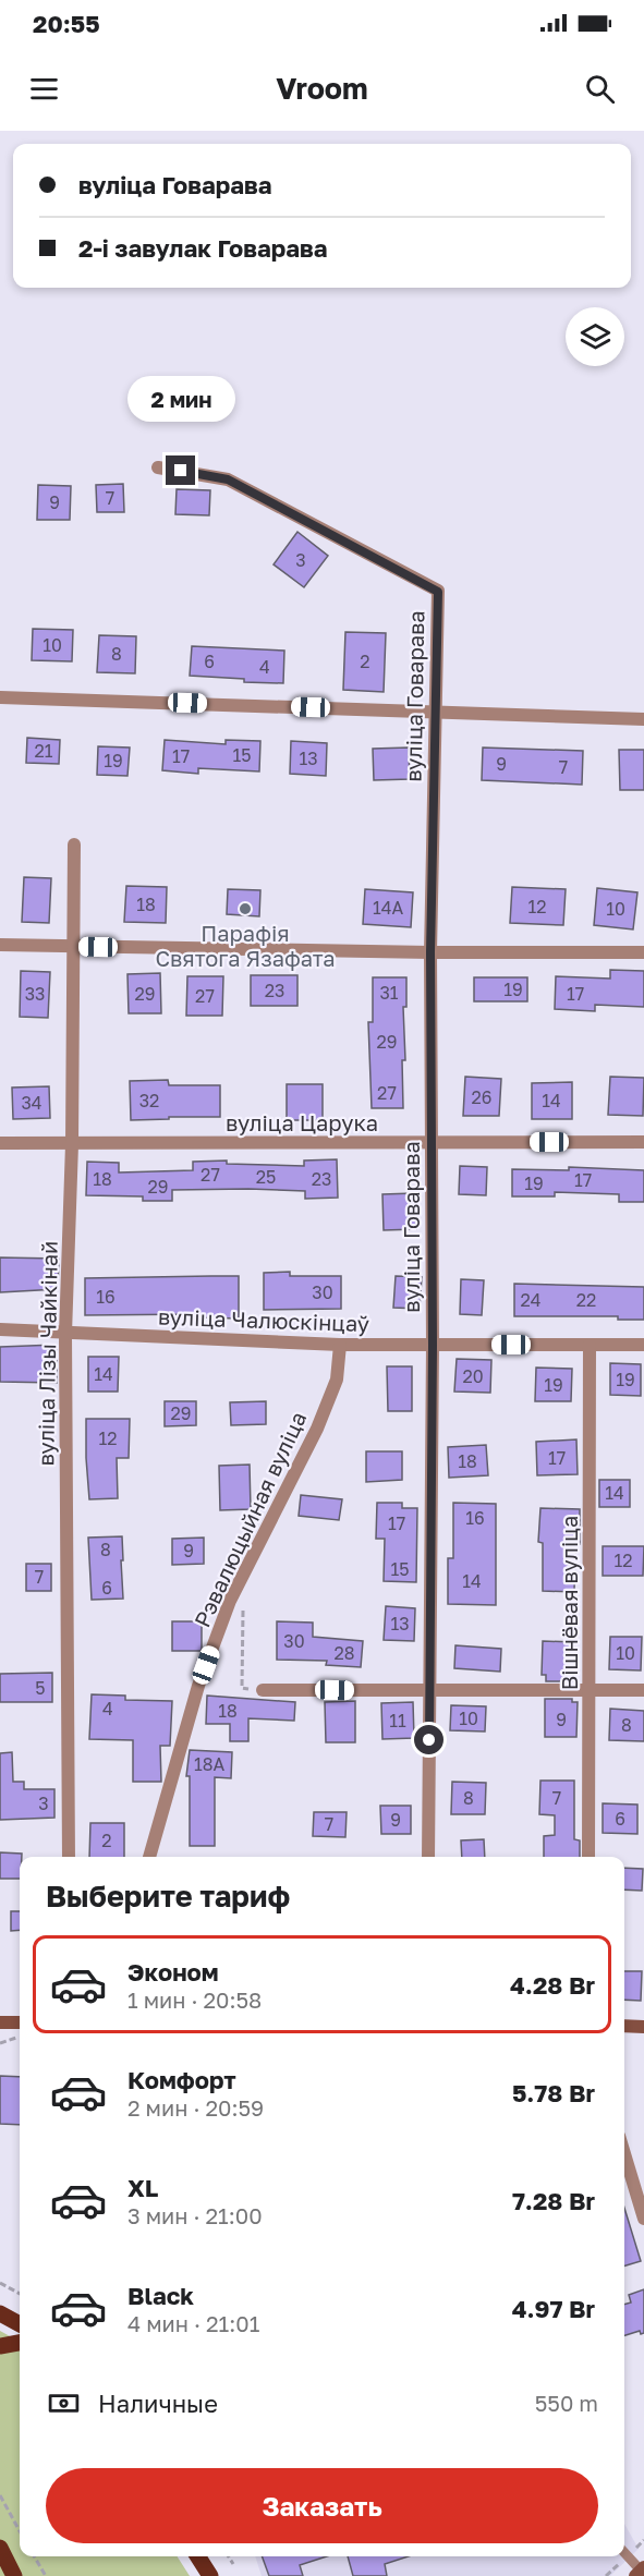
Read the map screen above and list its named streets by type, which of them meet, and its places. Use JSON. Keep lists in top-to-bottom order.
{
  "streets": {
    "street": [
      "вуліца Говарава",
      "вуліца Царука",
      "вуліца Чалюскінцаў",
      "вуліца Лізы Чайкінай",
      "Рэвалюцыйная вуліца",
      "Вішнёвая вуліца"
    ]
  },
  "crossings": [
    ["вуліца Говарава", "вуліца Царука"],
    ["вуліца Говарава", "вуліца Чалюскінцаў"],
    ["вуліца Царука", "вуліца Лізы Чайкінай"],
    ["вуліца Чалюскінцаў", "вуліца Лізы Чайкінай"],
    ["вуліца Чалюскінцаў", "Рэвалюцыйная вуліца"],
    ["вуліца Чалюскінцаў", "Вішнёвая вуліца"]
  ],
  "places": ["Парафія Святога Язафата"],
  "house_numbers": [
    "7",
    "9",
    "3",
    "10",
    "8",
    "6",
    "2",
    "4",
    "21",
    "15",
    "17",
    "13",
    "19",
    "9",
    "7",
    "18",
    "12",
    "14А",
    "10",
    "19",
    "23",
    "31",
    "33",
    "29",
    "17",
    "27",
    "29",
    "27",
    "26",
    "32",
    "14",
    "34",
    "27",
    "25",
    "18",
    "23",
    "17",
    "19",
    "29",
    "30",
    "16",
    "24",
    "22",
    "14",
    "20",
    "19",
    "19",
    "29",
    "12",
    "17",
    "18",
    "14",
    "16",
    "17",
    "8",
    "9",
    "12",
    "15",
    "7",
    "14",
    "6",
    "13",
    "30",
    "28",
    "10",
    "5",
    "4",
    "18",
    "10",
    "9",
    "11",
    "8",
    "18А",
    "8",
    "7",
    "3",
    "6",
    "9",
    "7",
    "2"
  ],
  "page": {
    "status": "20:55",
    "header": "Vroom",
    "banner": ["вуліца Говарава", "2-і завулак Говарава"],
    "bubble": "2 мин",
    "heading": "Выберите тариф",
    "list": [
      {
        "name": "Эконом",
        "note": "1 мин · 20:58",
        "value": "4.28 Br"
      },
      {
        "name": "Комфорт",
        "note": "2 мин · 20:59",
        "value": "5.78 Br"
      },
      {
        "name": "XL",
        "note": "3 мин · 21:00",
        "value": "7.28 Br"
      },
      {
        "name": "Black",
        "note": "4 мин · 21:01",
        "value": "4.97 Br"
      }
    ],
    "pay": ["Наличные", "550 m"],
    "buttons": "Заказать"
  }
}
